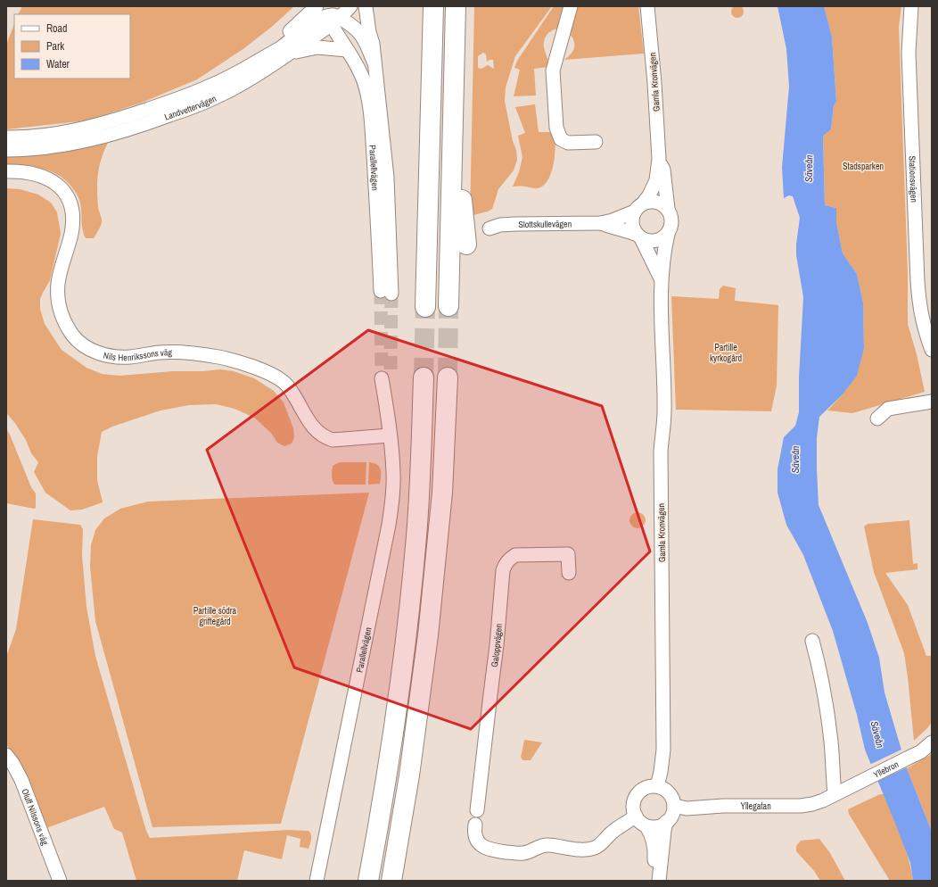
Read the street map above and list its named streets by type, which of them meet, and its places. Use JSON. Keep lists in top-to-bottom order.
{
  "streets": {
    "street": [
      "Gamla Kronvägen",
      "Landvettervägen",
      "Parallellvägen",
      "Stationsvägen",
      "Slottskullevägen",
      "Nils Henrikssons väg",
      "Galoppvägen",
      "Yllebron",
      "Yllegatan",
      "Oluff Nilssons väg"
    ]
  },
  "crossings": [
    ["Gamla Kronvägen", "Slottskullevägen"],
    ["Gamla Kronvägen", "Yllegatan"],
    ["Landvettervägen", "Parallellvägen"],
    ["Parallellvägen", "Nils Henrikssons väg"],
    ["Yllebron", "Yllegatan"]
  ],
  "water": ["Säveån"],
  "parks": ["Stadsparken", "Partille kyrkogård", "Partille södra griftegård"],
  "legend": ["Road", "Park", "Water"]
}
